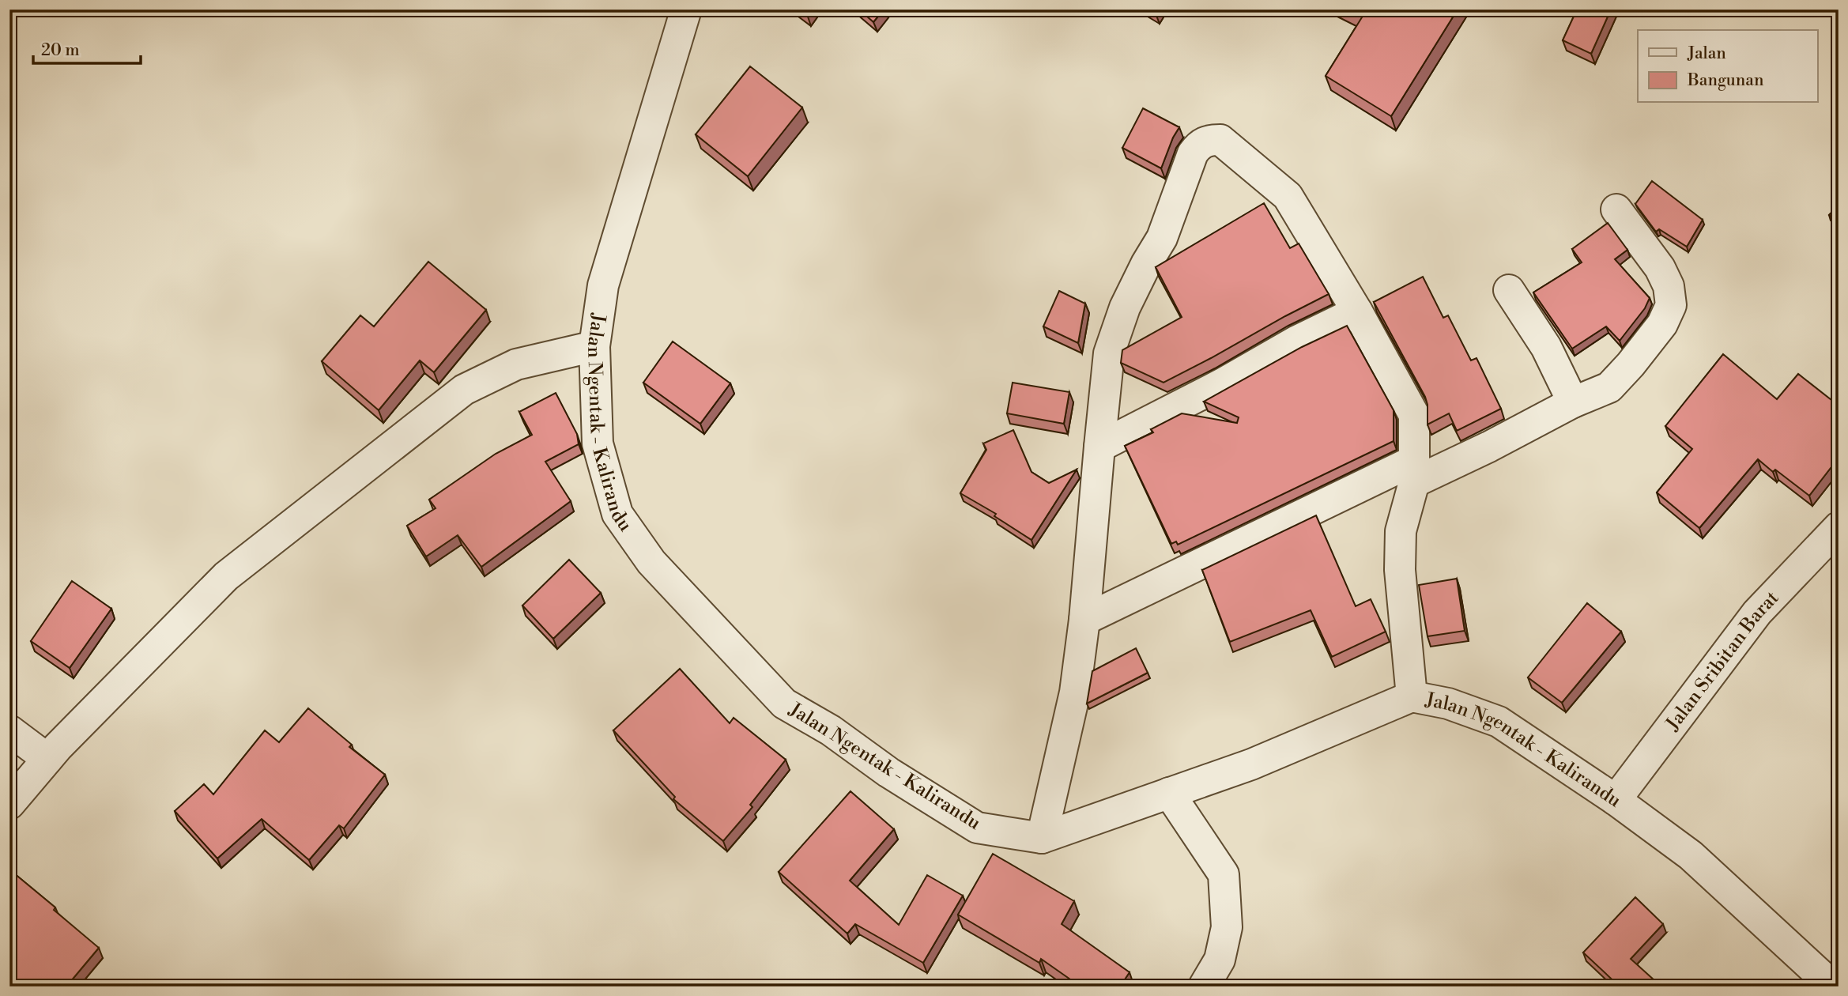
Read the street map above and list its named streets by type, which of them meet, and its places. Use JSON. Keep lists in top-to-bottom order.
{
  "streets": {
    "street": ["Jalan Ngentak - Kalirandu", "Jalan Sribitan Barat"]
  },
  "crossings": [
    ["Jalan Ngentak - Kalirandu", "Jalan Sribitan Barat"]
  ],
  "legend": ["Jalan", "Bangunan"],
  "scale_bar": "20 m"
}
